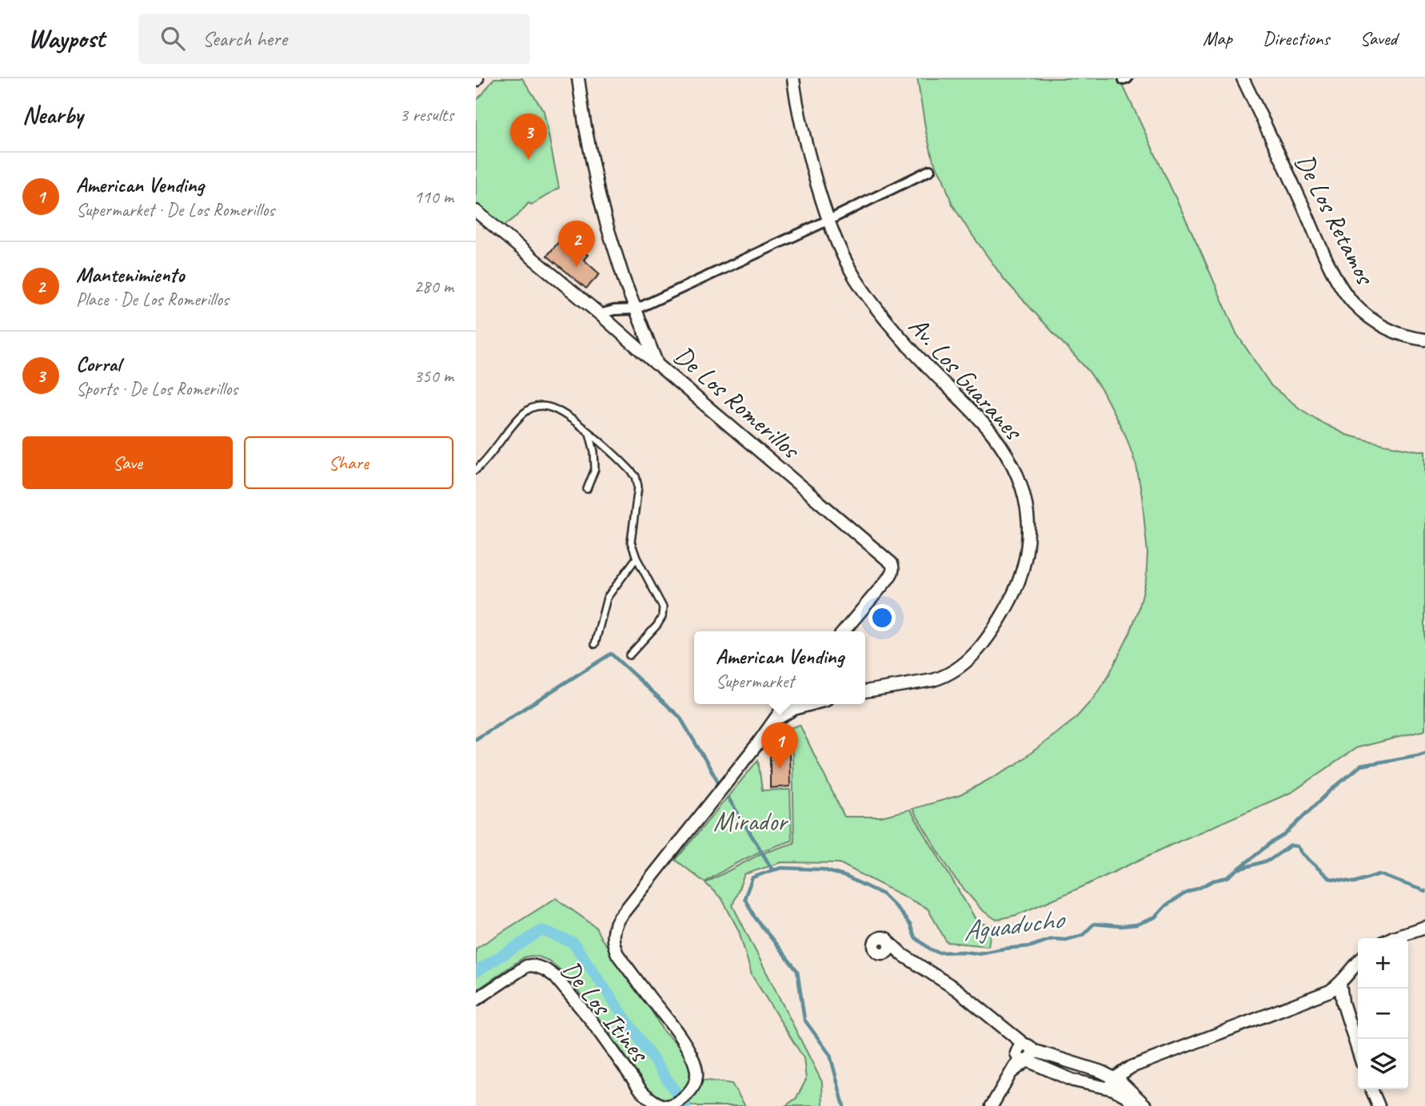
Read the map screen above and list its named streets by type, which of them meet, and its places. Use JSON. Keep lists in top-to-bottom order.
{
  "streets": {
    "street": [
      "De Los Retamos",
      "Av. Los Guaranes",
      "De Los Romerillos",
      "De Los Itines"
    ]
  },
  "water": ["Aguaducho"],
  "parks": ["Mirador"],
  "page": {
    "header": "Waypost",
    "search": "Search here",
    "nav": ["Map", "Directions", "Saved"],
    "heading": ["Nearby", "3 results"],
    "pins": ["3", "2", "1"],
    "list": [
      {
        "mark": "1",
        "name": "American Vending",
        "note": "Supermarket · De Los Romerillos",
        "value": "110 m"
      },
      {
        "mark": "2",
        "name": "Mantenimiento",
        "note": "Place · De Los Romerillos",
        "value": "280 m"
      },
      {
        "mark": "3",
        "name": "Corral",
        "note": "Sports · De Los Romerillos",
        "value": "350 m"
      }
    ],
    "buttons": ["Save", "Share"],
    "popup": ["American Vending", "Supermarket"],
    "map_buttons": ["+", "−"]
  }
}
